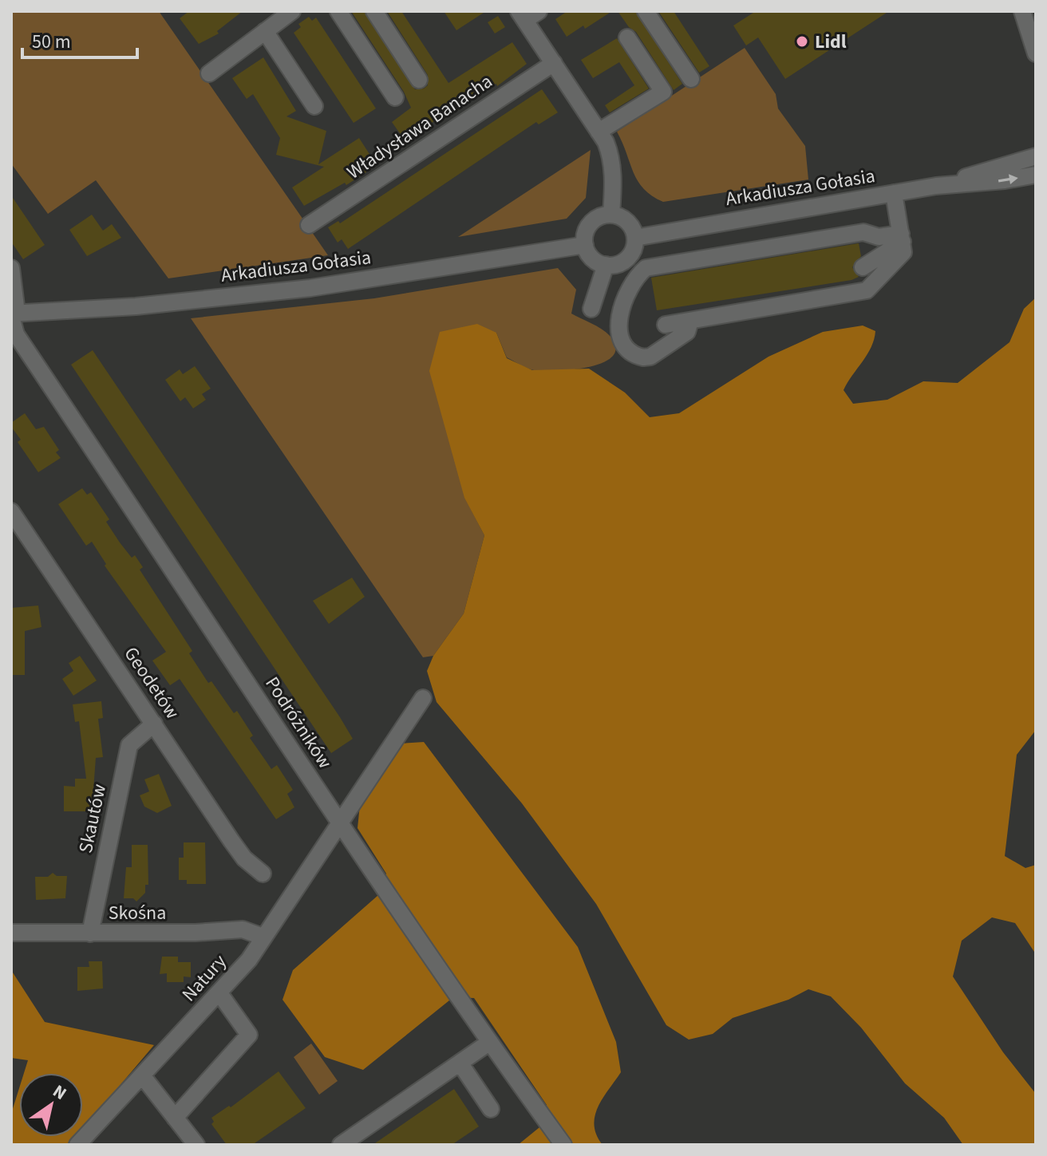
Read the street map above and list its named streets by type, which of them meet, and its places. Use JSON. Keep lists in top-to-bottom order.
{
  "streets": {
    "street": [
      "Władysława Banacha",
      "Arkadiusza Gołasia",
      "Geodetów",
      "Podróżników",
      "Skautów",
      "Skośna",
      "Natury"
    ]
  },
  "crossings": [
    ["Arkadiusza Gołasia", "Podróżników"],
    ["Geodetów", "Skautów"],
    ["Podróżników", "Natury"],
    ["Skautów", "Skośna"],
    ["Skośna", "Natury"]
  ],
  "places": ["Lidl"],
  "scale_bar": "50 m",
  "north": "top right"
}
